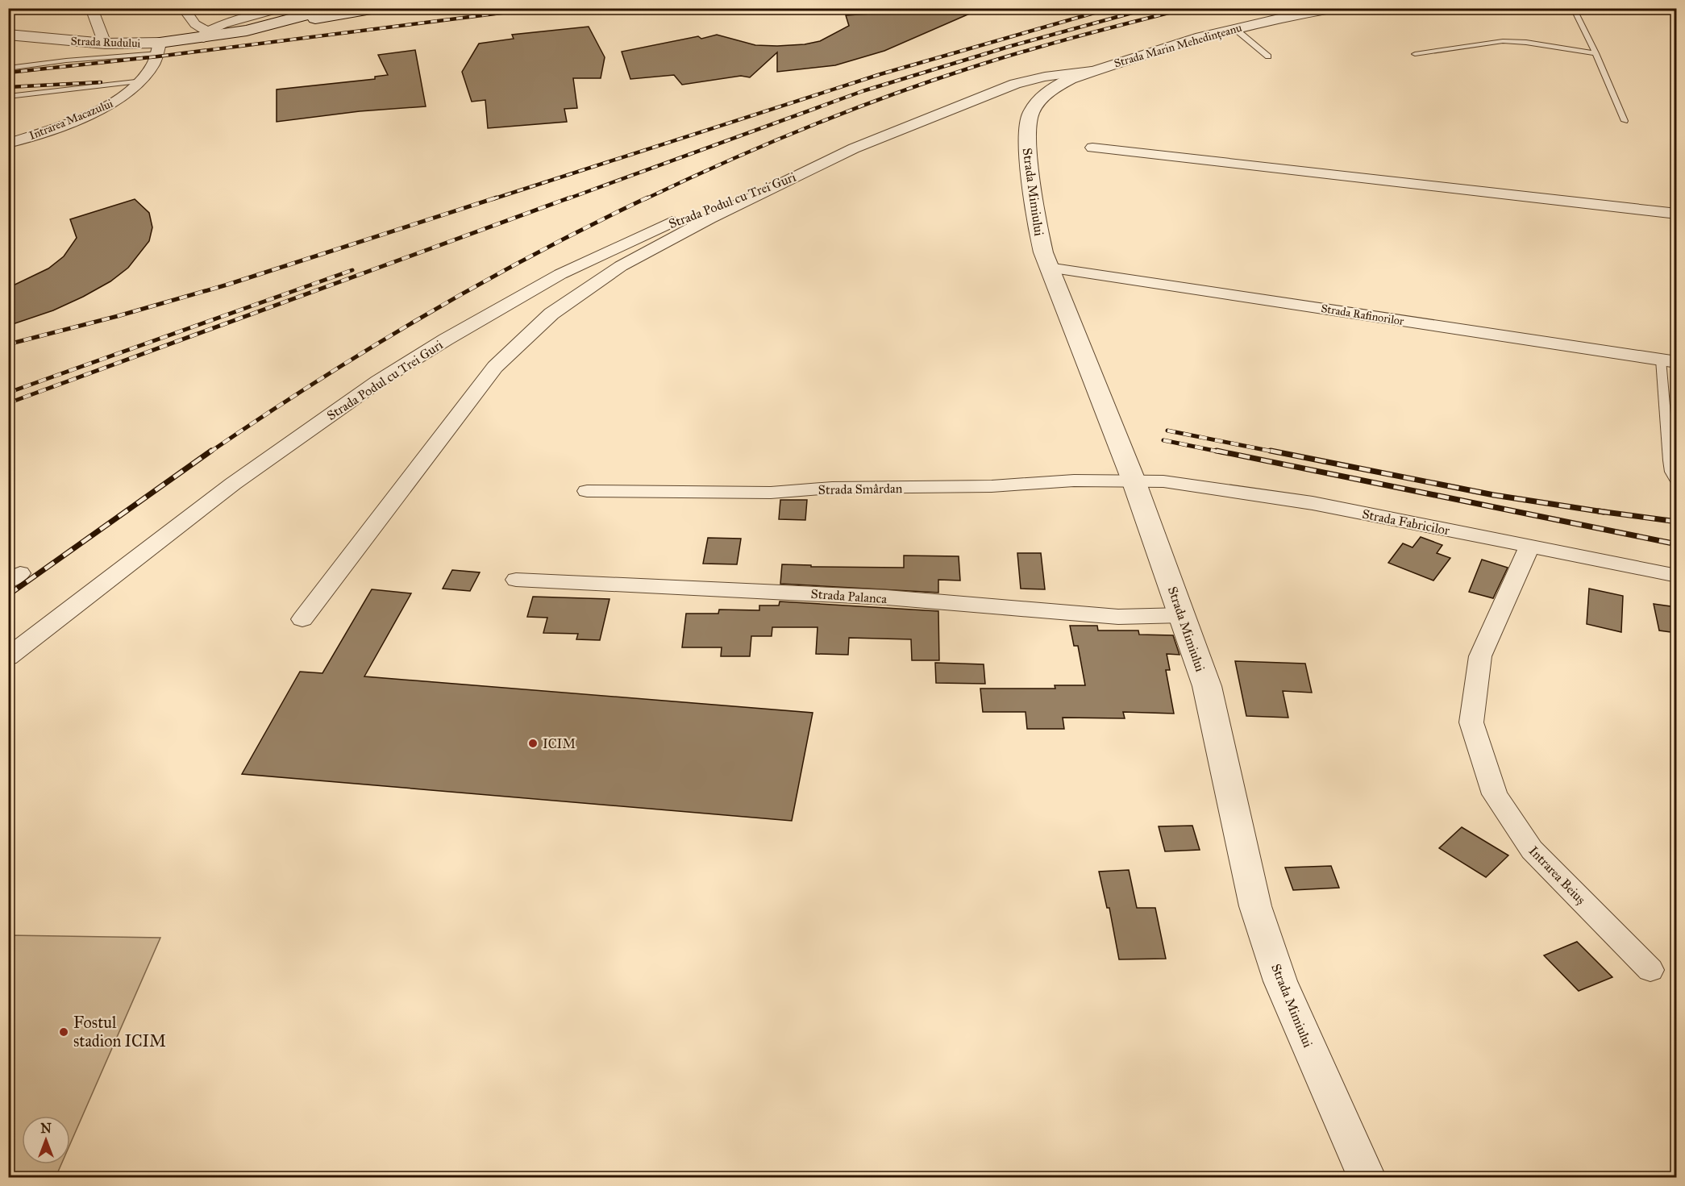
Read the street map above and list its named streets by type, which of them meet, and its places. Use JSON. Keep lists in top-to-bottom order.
{
  "streets": {
    "street": [
      "Strada Rudului",
      "Strada Marin Mehedințeanu",
      "Intrarea Macazului",
      "Strada Mimiului",
      "Strada Podul cu Trei Guri",
      "Strada Rafinorilor",
      "Strada Smârdan",
      "Strada Fabricilor",
      "Strada Palanca",
      "Intrarea Beiuș"
    ]
  },
  "crossings": [
    ["Strada Rudului", "Intrarea Macazului"],
    ["Strada Marin Mehedințeanu", "Strada Mimiului"],
    ["Strada Marin Mehedințeanu", "Strada Podul cu Trei Guri"],
    ["Strada Mimiului", "Strada Rafinorilor"],
    ["Strada Mimiului", "Strada Smârdan"],
    ["Strada Mimiului", "Strada Fabricilor"],
    ["Strada Mimiului", "Strada Palanca"],
    ["Strada Smârdan", "Strada Fabricilor"],
    ["Strada Fabricilor", "Intrarea Beiuș"]
  ],
  "places": ["ICIM", "Fostul stadion ICIM"],
  "north": "top"
}
